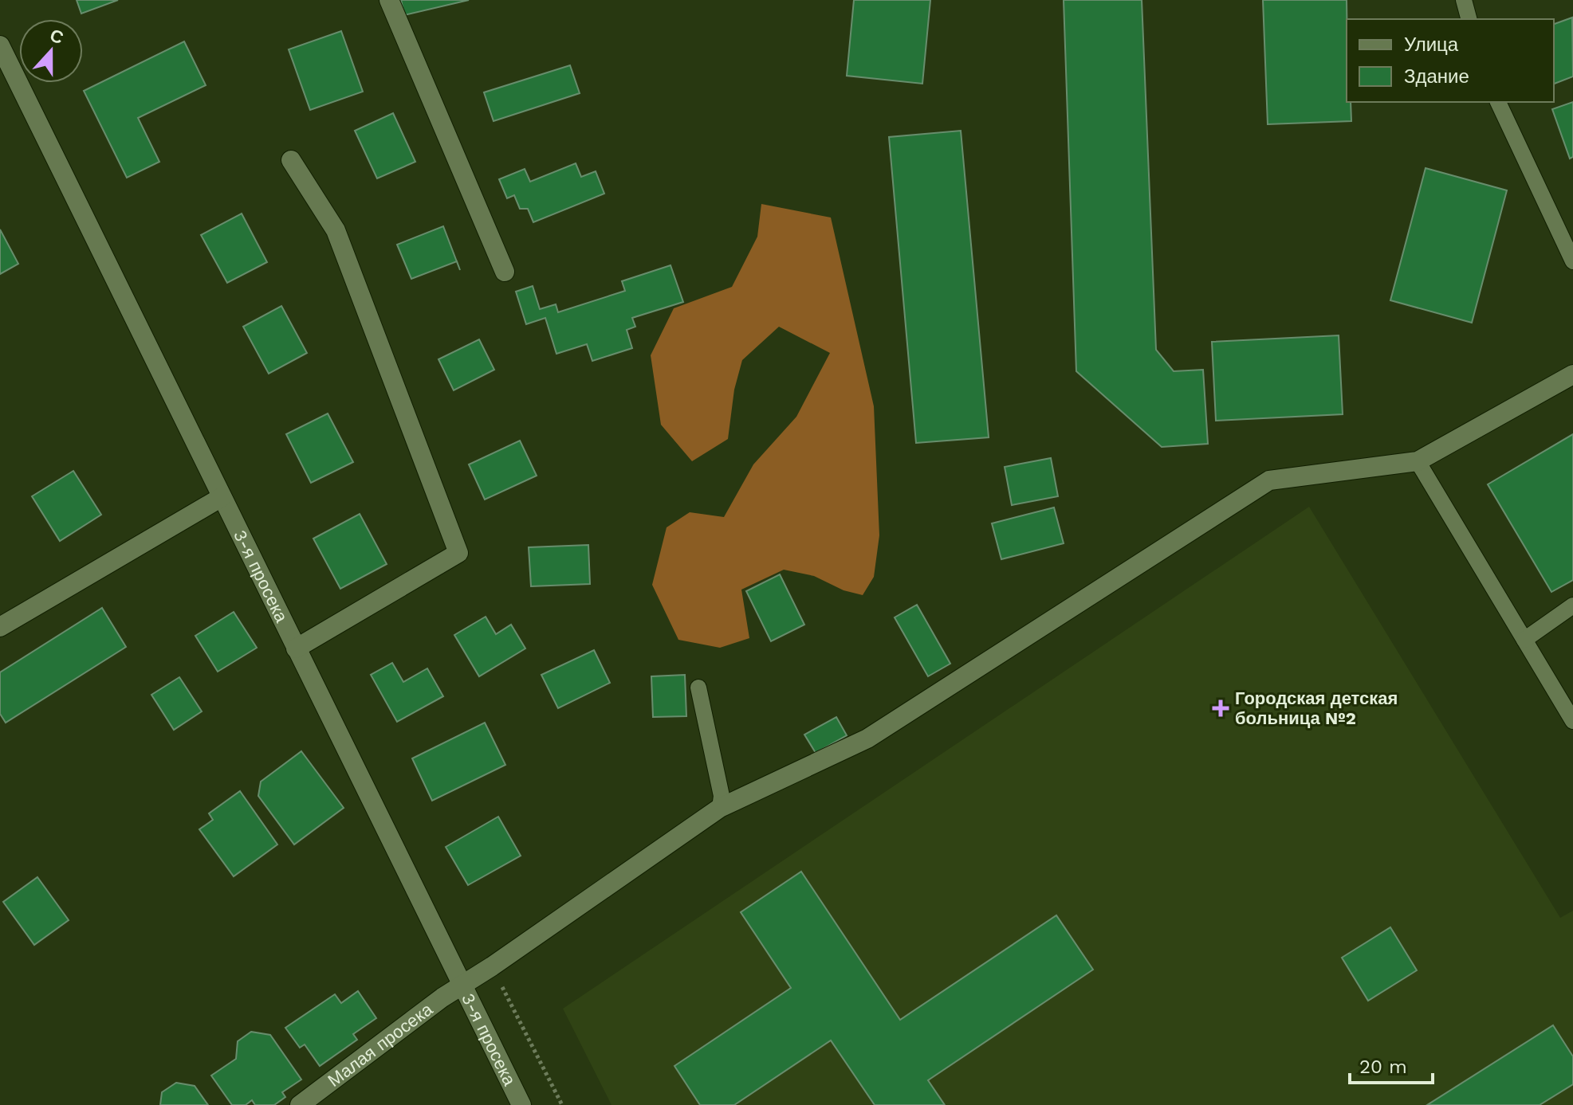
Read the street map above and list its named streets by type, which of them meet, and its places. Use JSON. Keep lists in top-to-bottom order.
{
  "streets": {
    "street": ["3-я просека", "Малая просека"]
  },
  "crossings": [
    ["3-я просека", "Малая просека"]
  ],
  "places": {
    "health": ["Городская детская больница №2"]
  },
  "legend": ["Улица", "Здание"],
  "scale_bar": "20 m",
  "north": "top"
}
